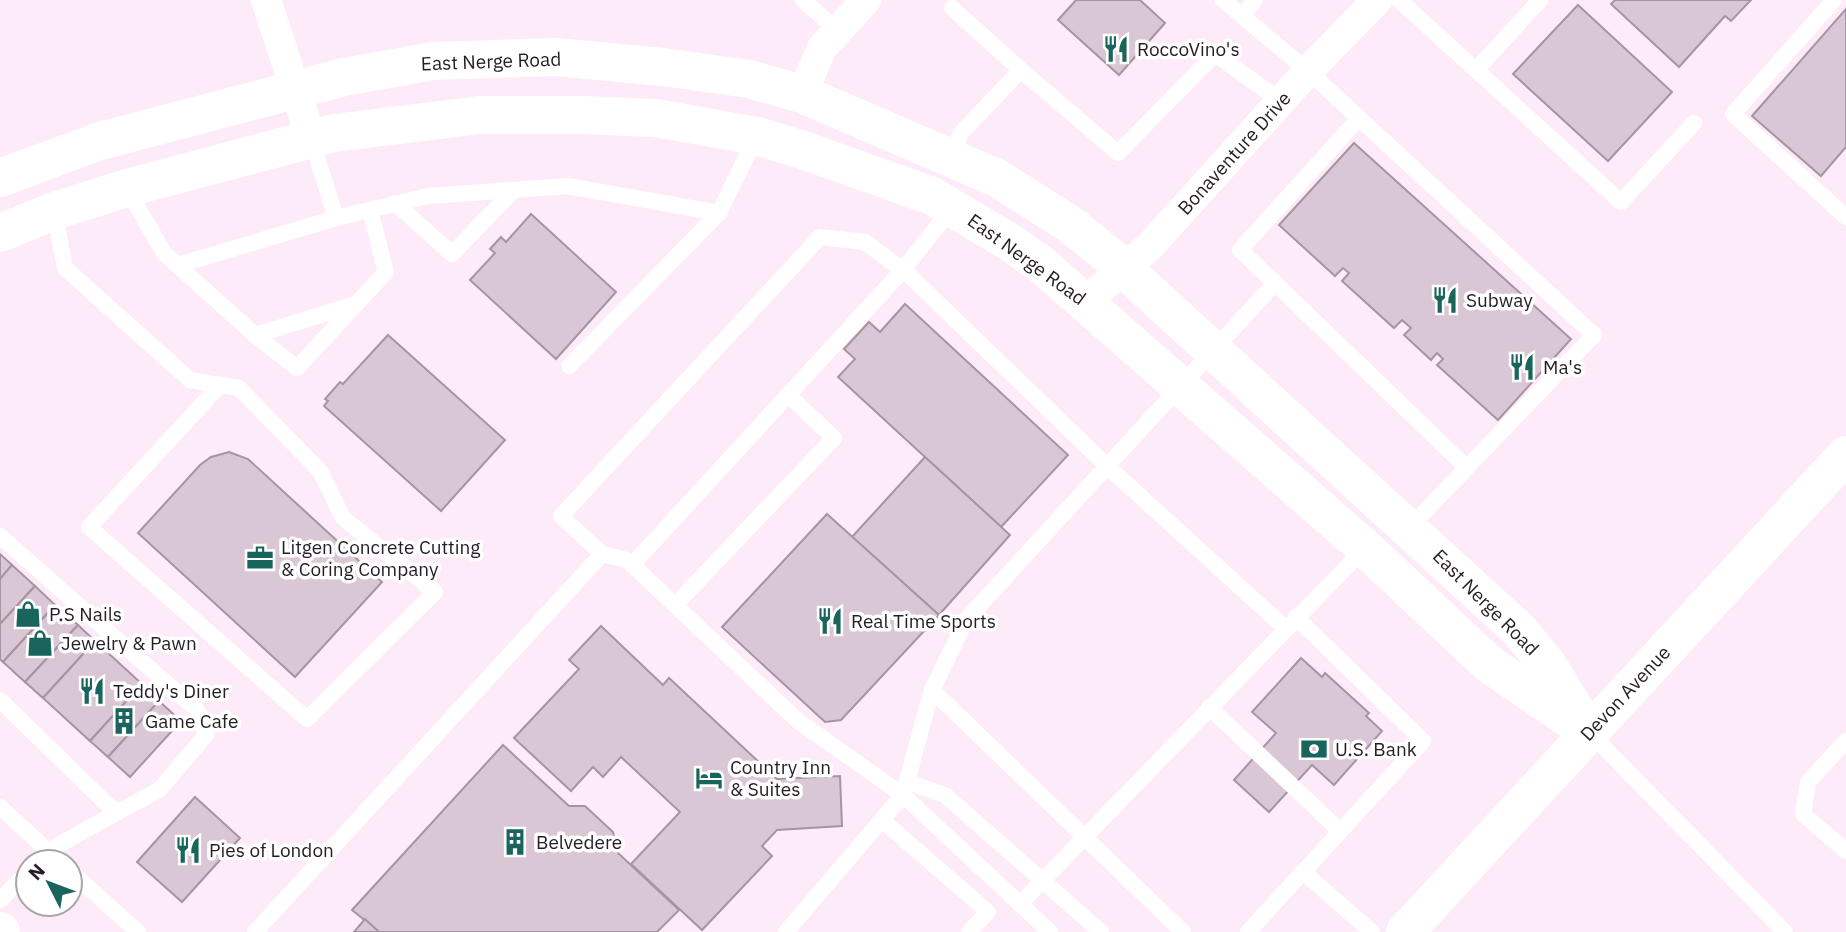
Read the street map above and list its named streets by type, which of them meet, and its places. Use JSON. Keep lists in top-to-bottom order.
{
  "streets": {
    "main road": ["East Nerge Road", "Devon Avenue"],
    "street": ["Bonaventure Drive"]
  },
  "crossings": [
    ["East Nerge Road", "Bonaventure Drive"],
    ["East Nerge Road", "Devon Avenue"]
  ],
  "places": {
    "restaurant": [
      "RoccoVino's",
      "Subway",
      "Ma's",
      "Real Time Sports",
      "Teddy's Diner",
      "Pies of London"
    ],
    "office": ["Litgen Concrete Cutting & Coring Company"],
    "shop": ["P.S Nails", "Jewelry & Pawn"],
    "building": ["Game Cafe", "Belvedere"],
    "bank": ["U.S. Bank"],
    "hotel": ["Country Inn & Suites"]
  },
  "north": "top left"
}
